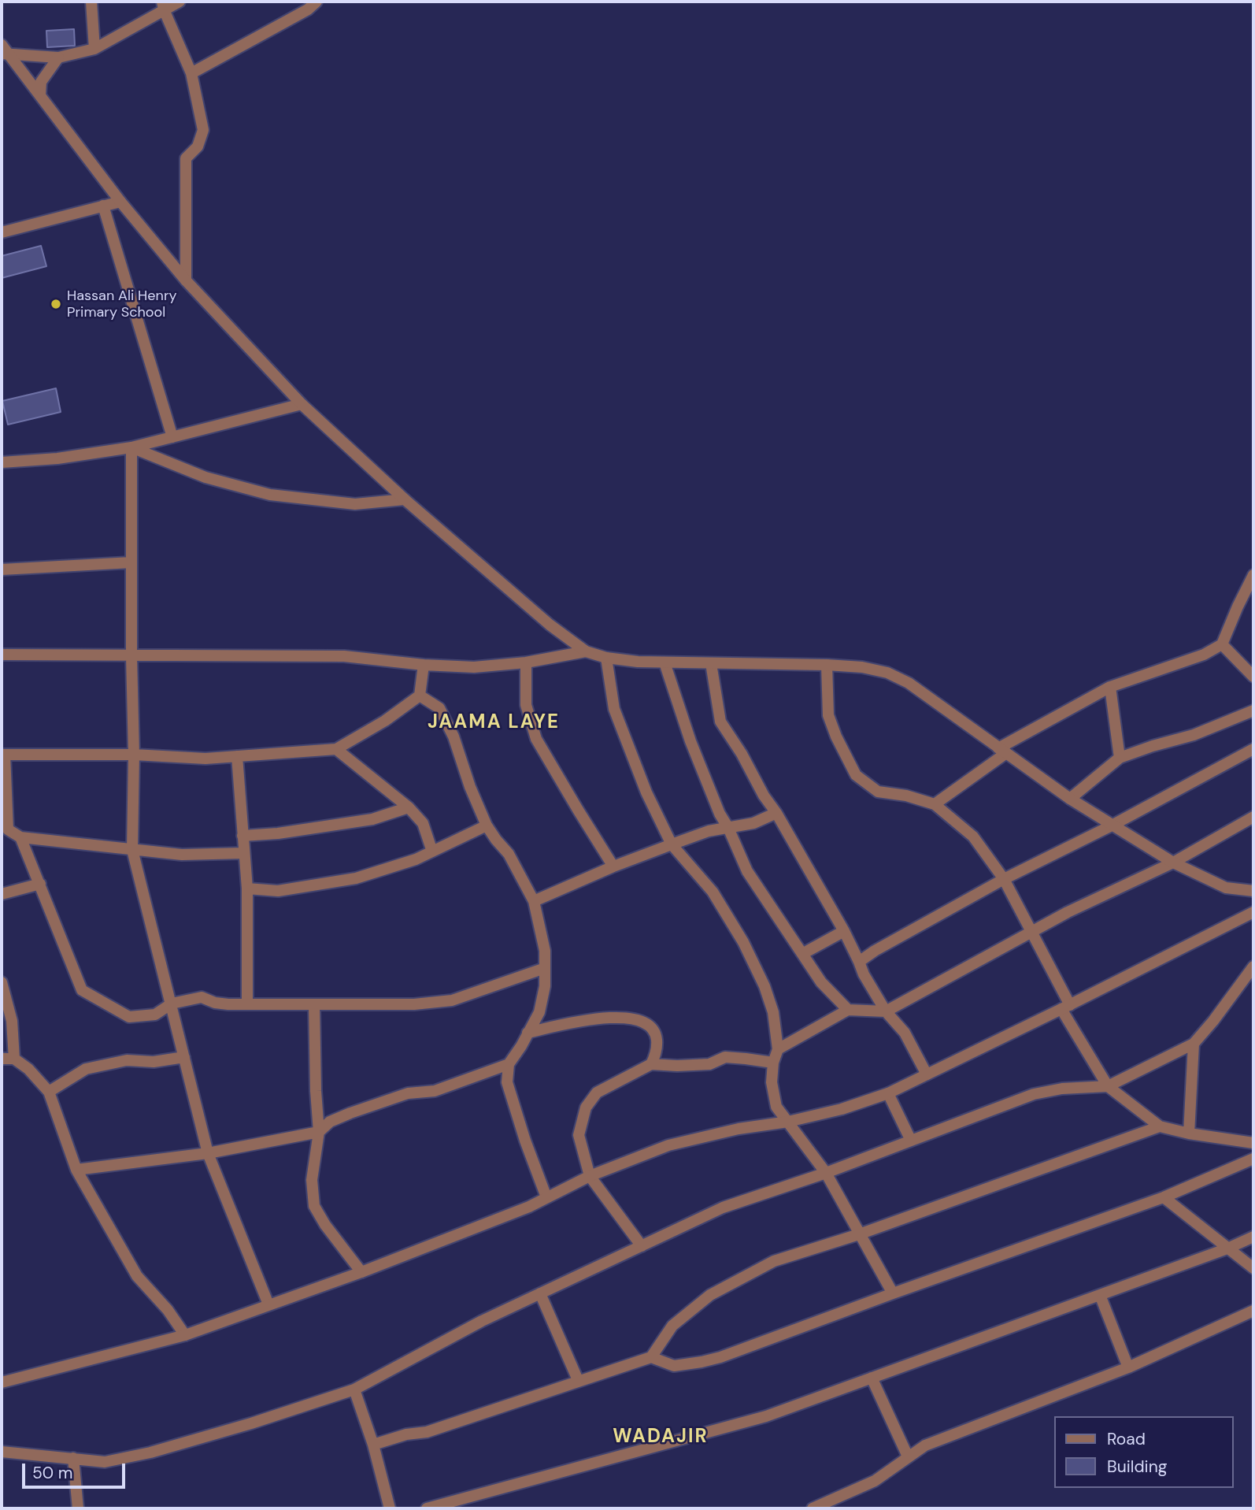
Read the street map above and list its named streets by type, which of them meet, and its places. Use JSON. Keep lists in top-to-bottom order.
{
  "districts": ["JAAMA LAYE", "WADAJIR"],
  "places": ["Hassan Ali Henry Primary School"],
  "legend": ["Road", "Building"],
  "scale_bar": "50 m"
}
